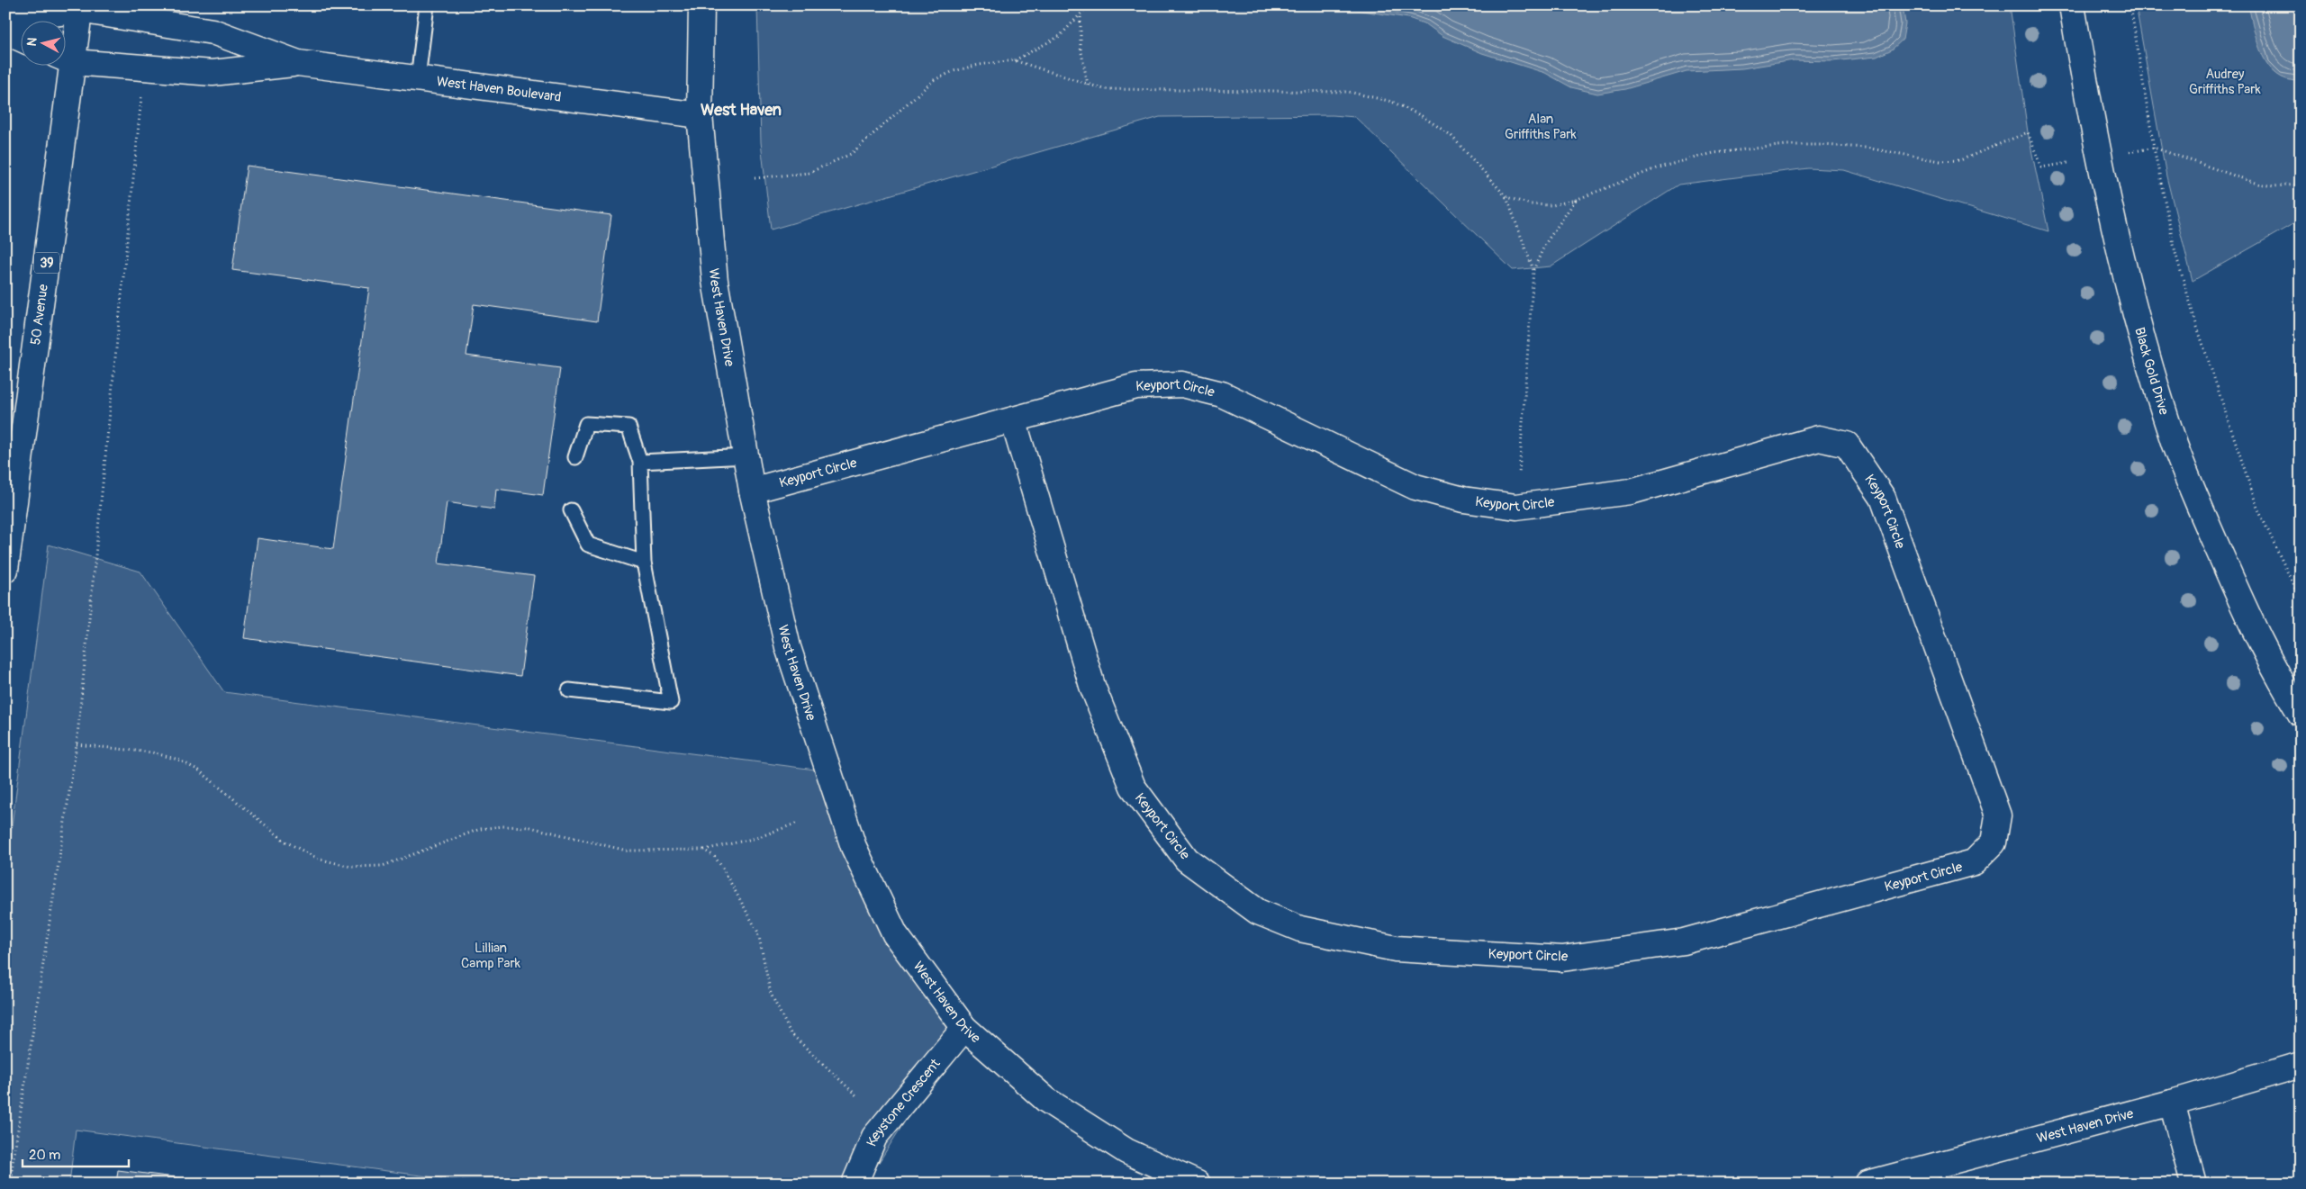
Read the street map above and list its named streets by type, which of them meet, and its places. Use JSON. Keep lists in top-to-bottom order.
{
  "streets": {
    "street": [
      "West Haven Boulevard",
      "39",
      "50 Avenue",
      "West Haven Drive",
      "Black Gold Drive",
      "Keyport Circle",
      "Keystone Crescent"
    ]
  },
  "crossings": [
    ["West Haven Boulevard", "50 Avenue"],
    ["West Haven Boulevard", "West Haven Drive"],
    ["West Haven Drive", "Keyport Circle"],
    ["West Haven Drive", "Keystone Crescent"]
  ],
  "districts": ["West Haven"],
  "parks": ["Audrey Griffiths Park", "Alan Griffiths Park", "Lillian Camp Park"],
  "scale_bar": "20 m",
  "north": "left"
}
